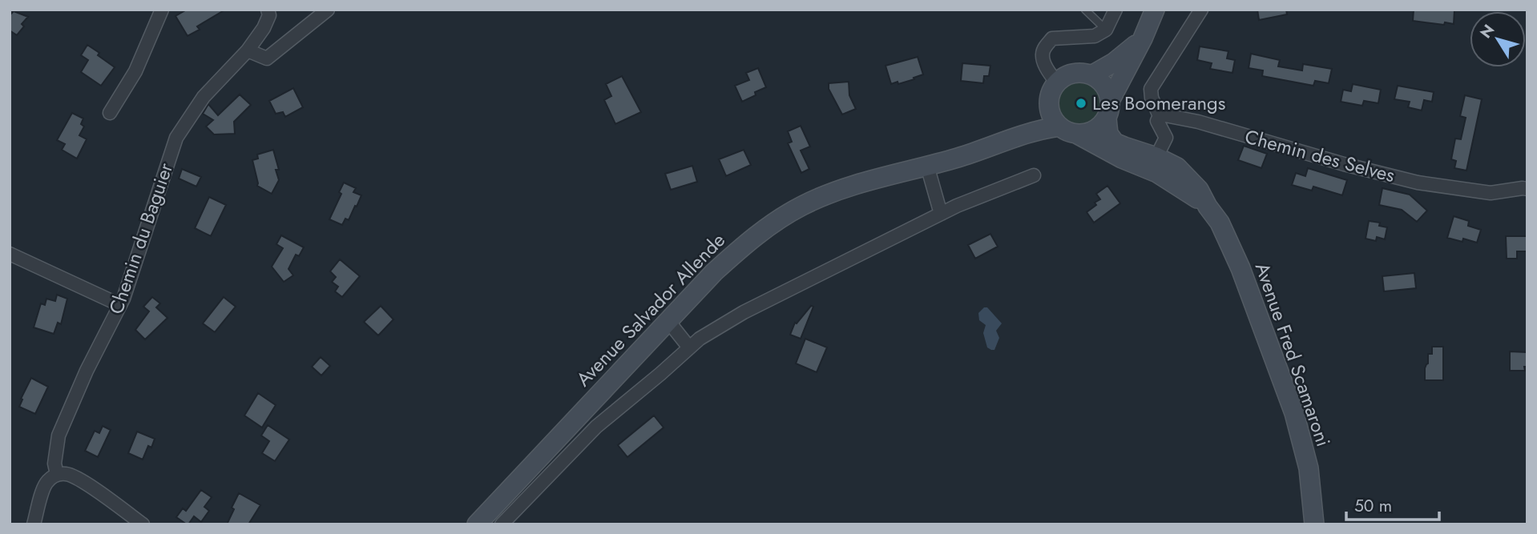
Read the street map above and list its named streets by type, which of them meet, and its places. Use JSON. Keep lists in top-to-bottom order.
{
  "streets": {
    "main road": ["Avenue Salvador Allende", "Avenue Fred Scamaroni"],
    "street": ["Chemin des Selves", "Chemin du Baguier"]
  },
  "crossings": [
    ["Avenue Salvador Allende", "Avenue Fred Scamaroni"]
  ],
  "places": ["Les Boomerangs"],
  "scale_bar": "50 m",
  "north": "top left"
}
